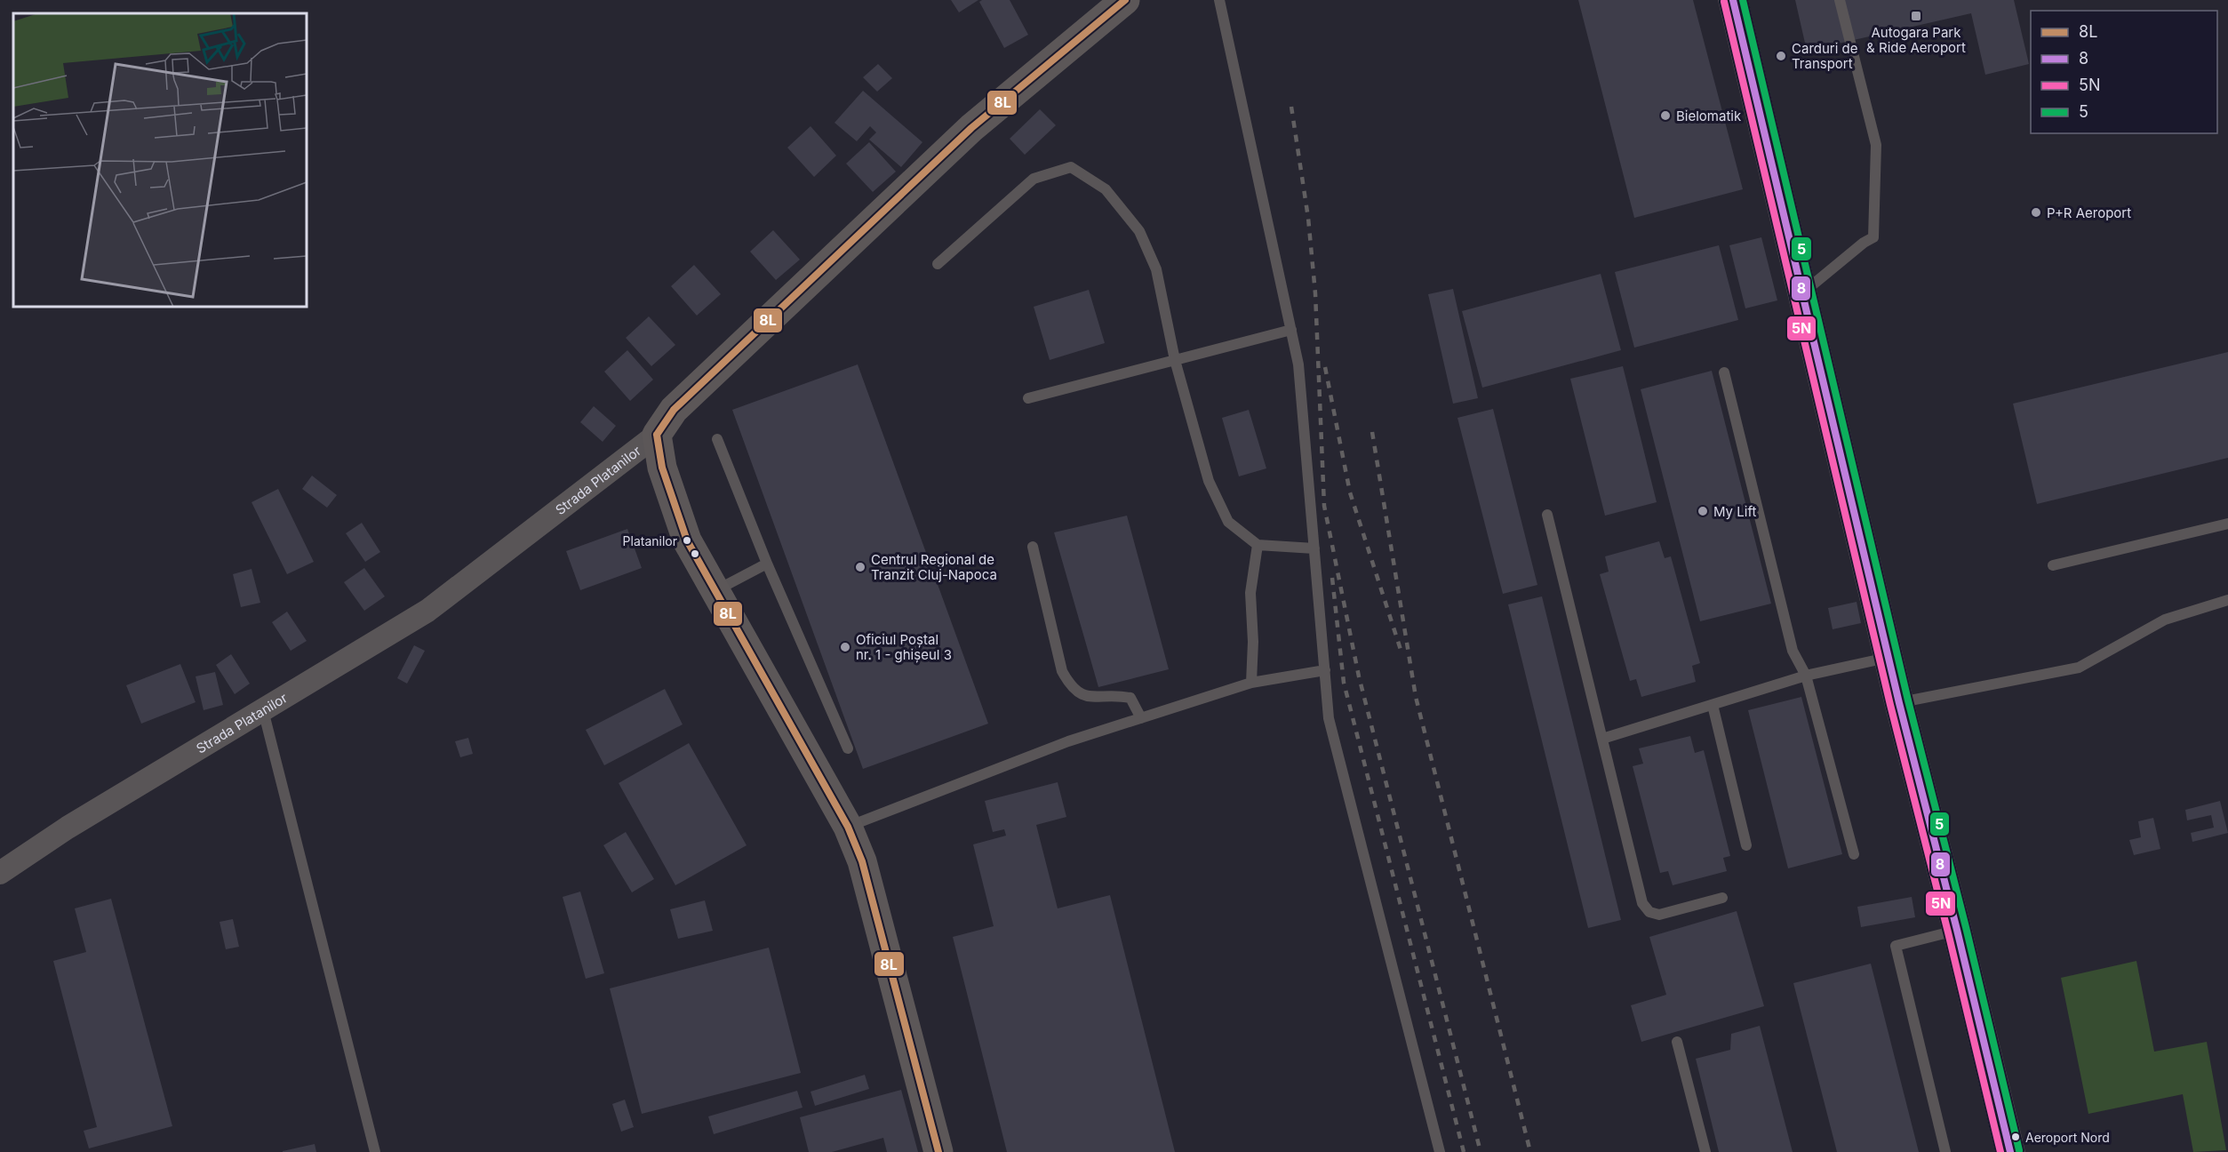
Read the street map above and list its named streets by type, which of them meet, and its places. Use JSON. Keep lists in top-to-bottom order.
{
  "streets": {
    "main road": ["Strada Platanilor"]
  },
  "places": {
    "transit": ["Autogara Park & Ride Aeroport"],
    "other": [
      "Carduri de Transport",
      "Bielomatik",
      "P+R Aeroport",
      "My Lift",
      "Platanilor",
      "Centrul Regional de Tranzit Cluj-Napoca",
      "Oficiul Poștal nr. 1 - ghișeul 3",
      "Aeroport Nord"
    ]
  },
  "lines": [
    "transit line 8L",
    "transit line 8",
    "transit line 5",
    "transit line 5N"
  ],
  "legend": [
    "8L",
    "8",
    "5N",
    "5"
  ]
}
